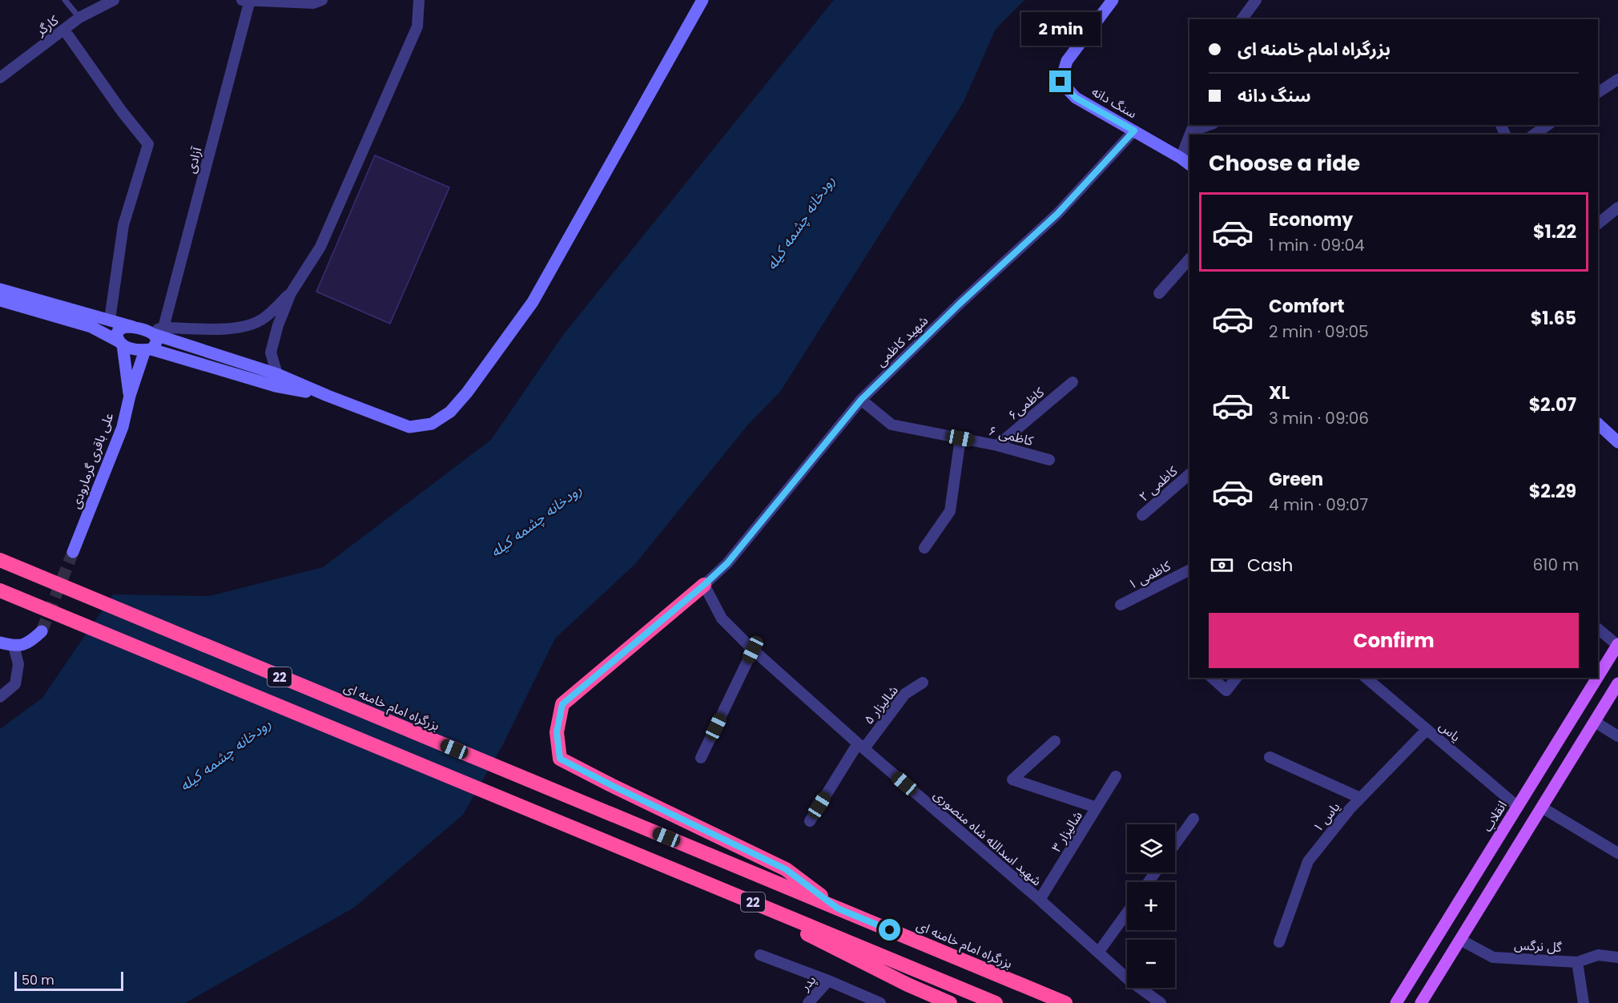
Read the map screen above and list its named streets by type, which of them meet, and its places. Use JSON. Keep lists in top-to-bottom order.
{
  "streets": {
    "highway": ["22", "بزرگراه امام خامنه ای"],
    "main road": ["انقلاب"],
    "street": [
      "کارگر",
      "سنگ دانه",
      "آزادی",
      "شهید کاظمی",
      "کاظمی۶",
      "کاظمی ۶",
      "علی باقری گرمارودی",
      "کاظمی ۲",
      "کاظمی ۱",
      "شالیزار ۵",
      "یاس",
      "یاس ۱",
      "شالیزار ۳",
      "شهید اسدالله شاه منصوری",
      "گل نرگس",
      "پدر"
    ]
  },
  "crossings": [
    ["سنگ دانه", "شهید کاظمی"],
    ["آزادی", "علی باقری گرمارودی"],
    ["شهید کاظمی", "کاظمی ۶"],
    ["شهید کاظمی", "شهید اسدالله شاه منصوری"],
    ["کاظمی۶", "کاظمی ۶"],
    ["شالیزار ۵", "شهید اسدالله شاه منصوری"],
    ["یاس", "انقلاب"],
    ["یاس", "یاس ۱"],
    ["شالیزار ۳", "شهید اسدالله شاه منصوری"]
  ],
  "water": ["رودخانه چشمه کیله"],
  "scale_bar": "50 m",
  "page": {
    "bubble": "2 min",
    "banner": ["بزرگراه امام خامنه ای", "سنگ دانه"],
    "heading": "Choose a ride",
    "list": [
      {
        "name": "Economy",
        "note": "1 min · 09:04",
        "value": "$1.22"
      },
      {
        "name": "Comfort",
        "note": "2 min · 09:05",
        "value": "$1.65"
      },
      {
        "name": "XL",
        "note": "3 min · 09:06",
        "value": "$2.07"
      },
      {
        "name": "Green",
        "note": "4 min · 09:07",
        "value": "$2.29"
      }
    ],
    "pay": ["Cash", "610 m"],
    "buttons": "Confirm",
    "map_buttons": ["+", "−"],
    "scale": "50 m"
  }
}
